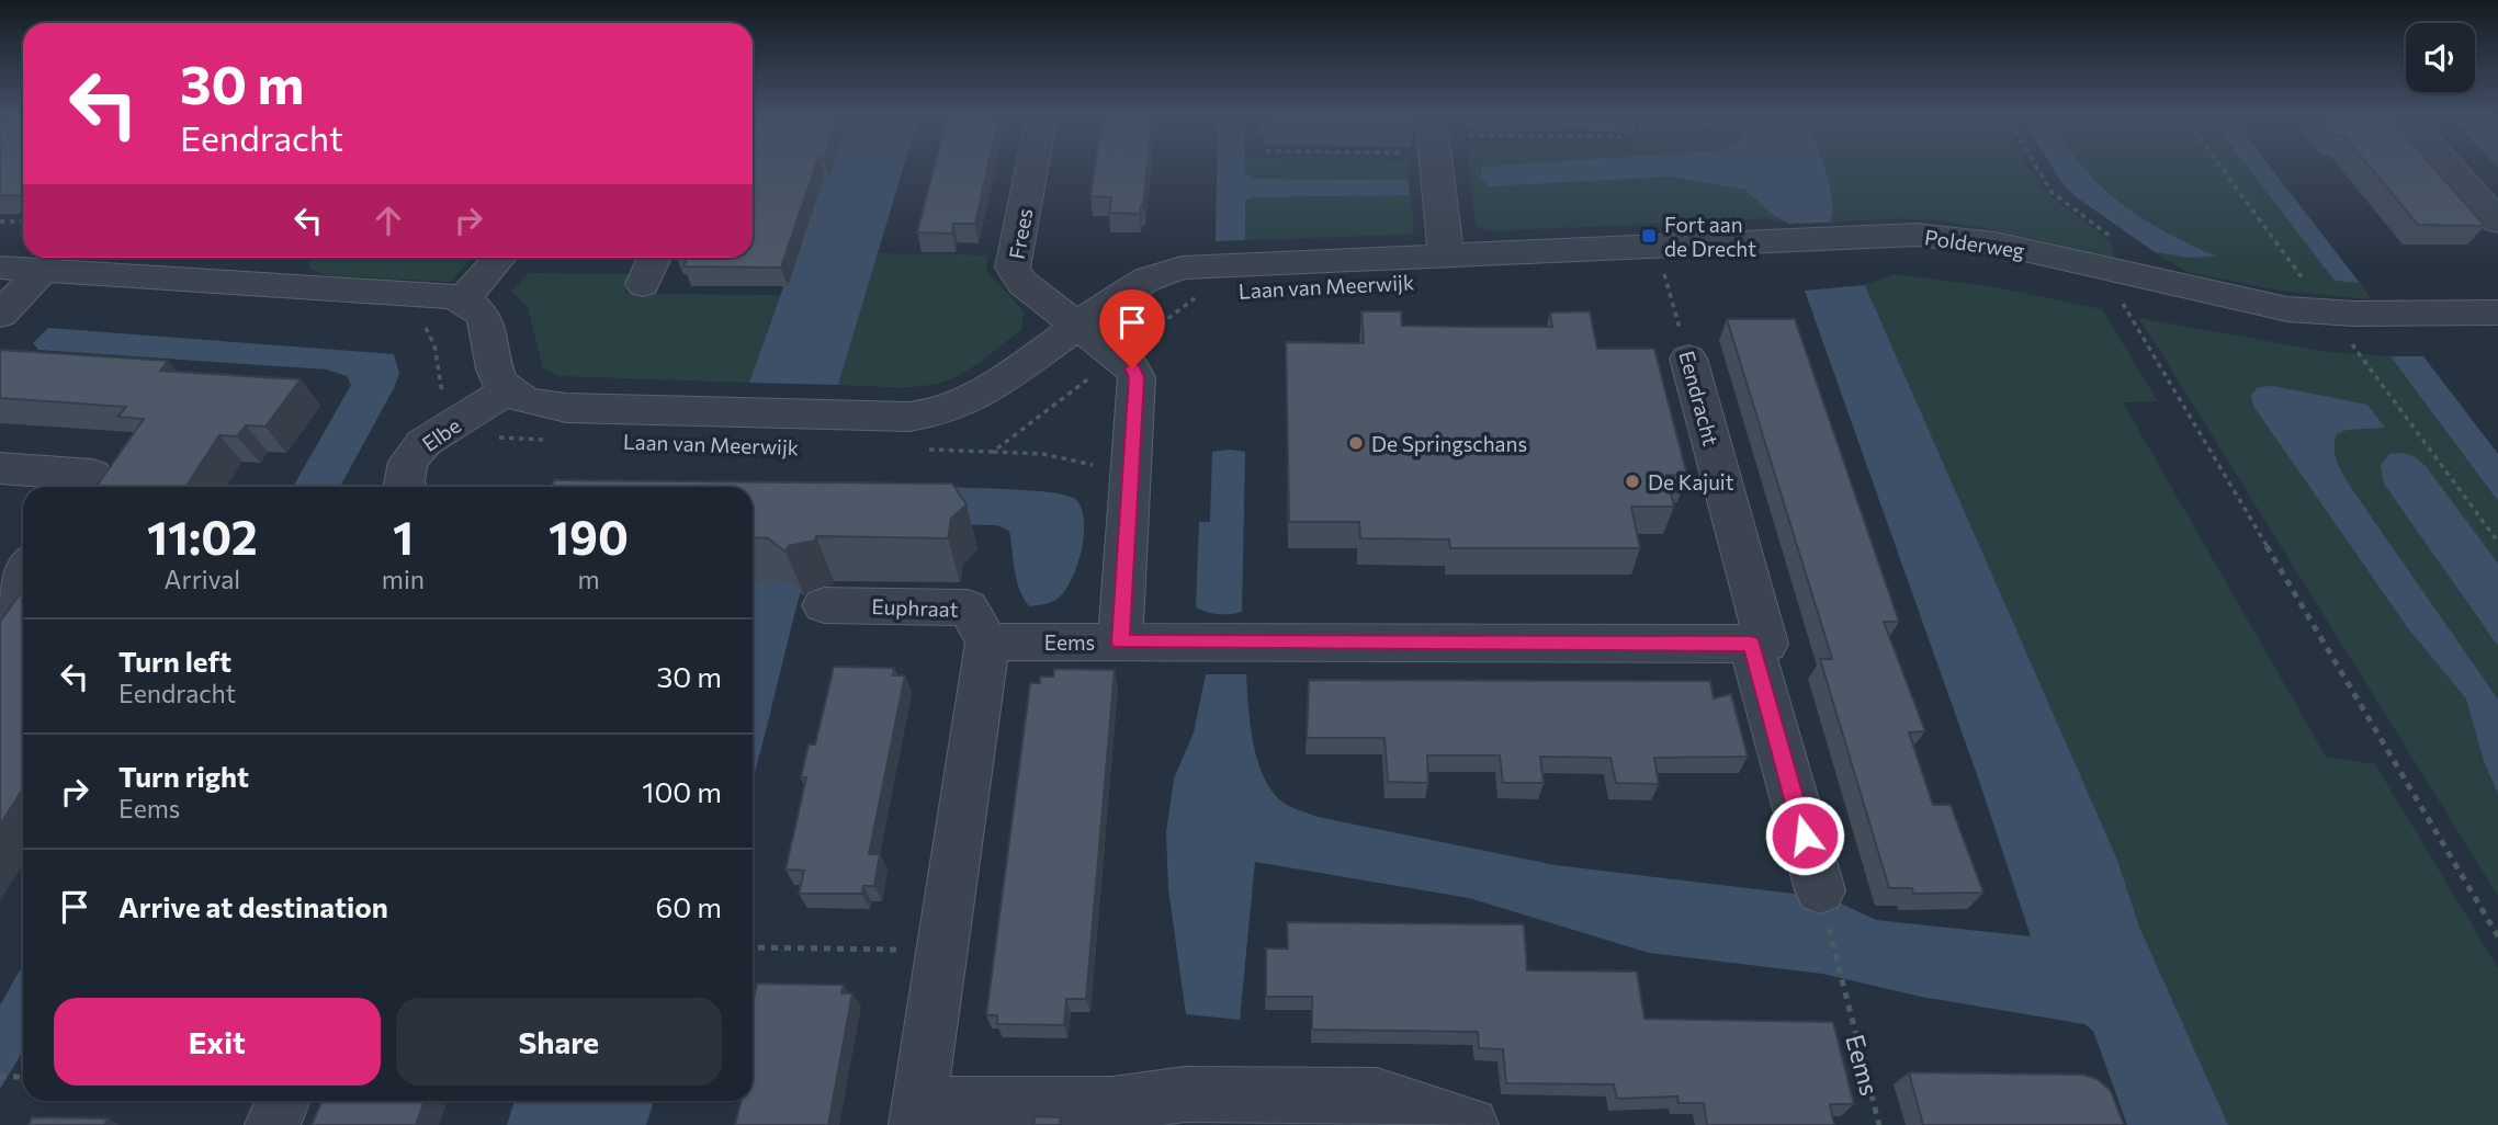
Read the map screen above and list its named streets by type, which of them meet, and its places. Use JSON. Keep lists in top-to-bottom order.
{
  "streets": {
    "street": [
      "Frees",
      "Polderweg",
      "Laan van Meerwijk",
      "Eendracht",
      "Elbe",
      "Euphraat",
      "Eems"
    ]
  },
  "crossings": [
    ["Frees", "Laan van Meerwijk"],
    ["Frees", "Eems"],
    ["Polderweg", "Laan van Meerwijk"],
    ["Laan van Meerwijk", "Elbe"],
    ["Laan van Meerwijk", "Eems"],
    ["Euphraat", "Eems"]
  ],
  "places": {
    "transit": ["Fort aan de Drecht"],
    "other": ["De Springschans", "De Kajuit"]
  },
  "page": {
    "turn": ["30 m", "Eendracht"],
    "eta": [
      "11:02",
      "Arrival",
      "1",
      "min",
      "190",
      "m"
    ],
    "list": [
      {
        "name": "Turn left",
        "note": "Eendracht",
        "value": "30 m"
      },
      {
        "name": "Turn right",
        "note": "Eems",
        "value": "100 m"
      },
      {
        "name": "Arrive at destination",
        "value": "60 m"
      }
    ],
    "buttons": ["Exit", "Share"]
  }
}
